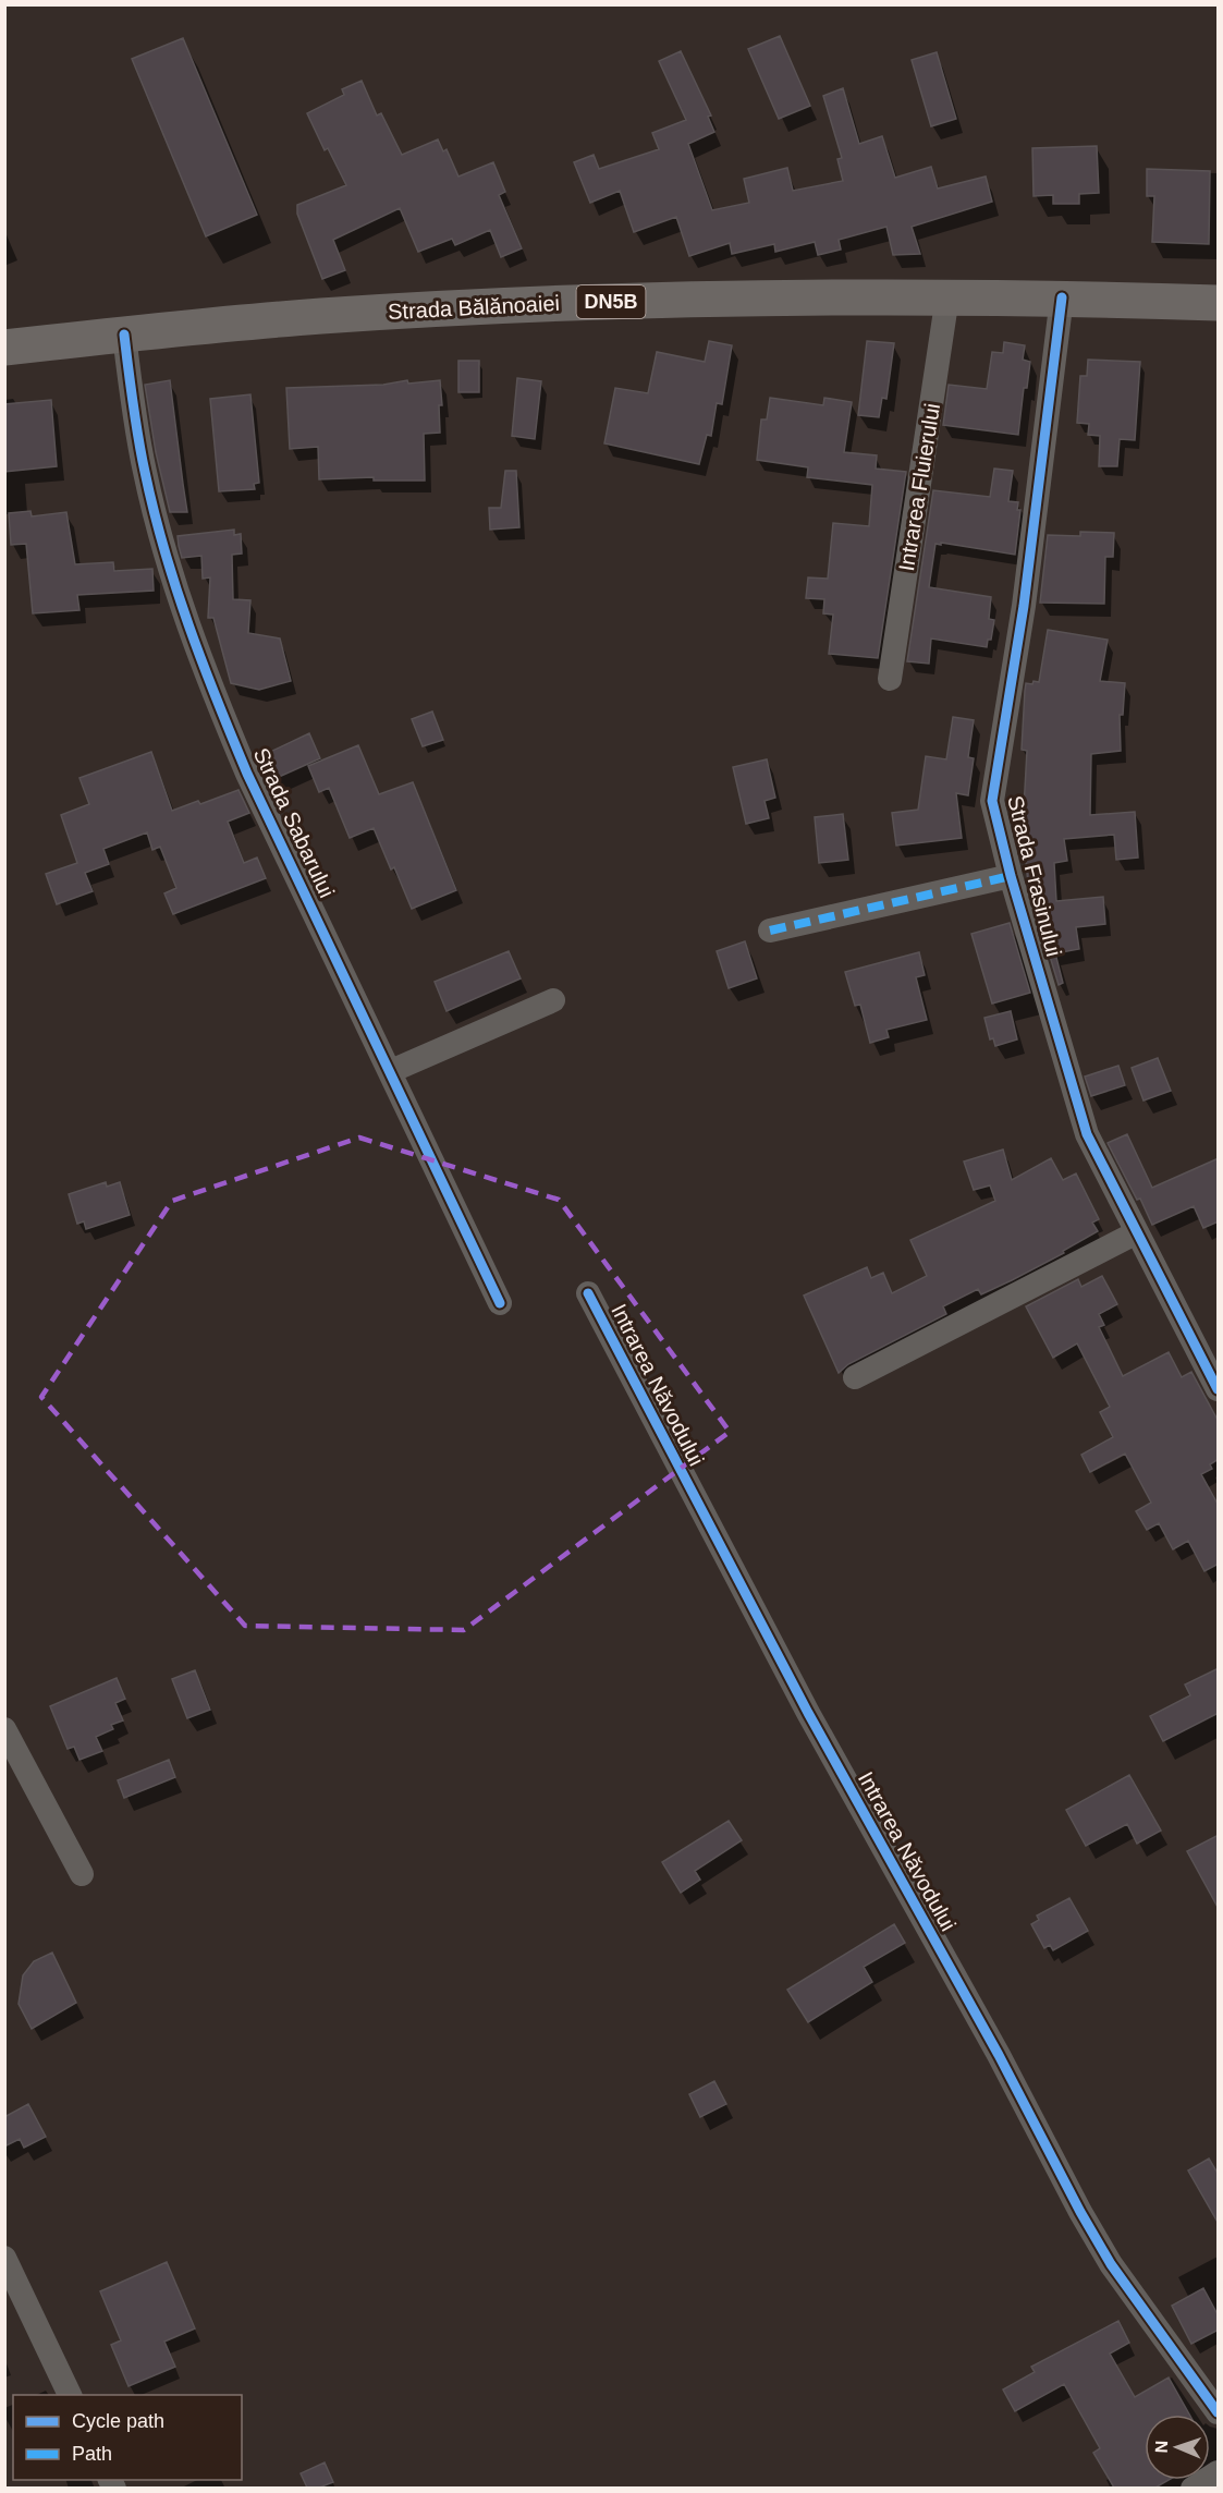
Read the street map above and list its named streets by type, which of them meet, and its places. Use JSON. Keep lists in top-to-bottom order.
{
  "streets": {
    "main road": ["DN5B", "Strada Bălănoaiei"],
    "street": [
      "Intrarea Fluierului",
      "Strada Sabarului",
      "Strada Frasinului",
      "Intrarea Năvodului"
    ]
  },
  "crossings": [
    ["Strada Bălănoaiei", "Intrarea Fluierului"],
    ["Strada Bălănoaiei", "Strada Sabarului"],
    ["Strada Bălănoaiei", "Strada Frasinului"]
  ],
  "legend": ["Cycle path", "Path"],
  "north": "left"
}
